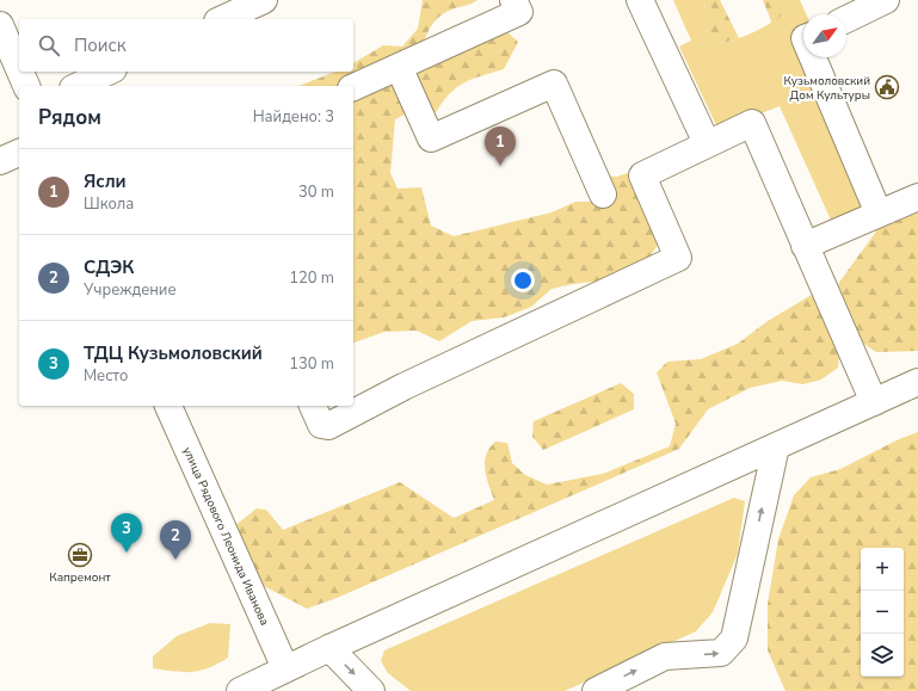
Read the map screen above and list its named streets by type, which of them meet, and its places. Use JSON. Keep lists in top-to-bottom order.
{
  "streets": {
    "main road": ["улица Рядового Леонида Иванова"]
  },
  "places": {
    "public building": ["Кузьмоловский Дом Культуры"],
    "office": ["Капремонт"]
  },
  "north": "top right",
  "page": {
    "search": "Поиск",
    "heading": ["Рядом", "Найдено: 3"],
    "pins": ["1", "3", "2"],
    "list": [
      {
        "mark": "1",
        "name": "Ясли",
        "note": "Школа",
        "value": "30 m"
      },
      {
        "mark": "2",
        "name": "СДЭК",
        "note": "Учреждение",
        "value": "120 m"
      },
      {
        "mark": "3",
        "name": "ТДЦ Кузьмоловский",
        "note": "Место",
        "value": "130 m"
      }
    ],
    "map_buttons": ["+", "−"]
  }
}
